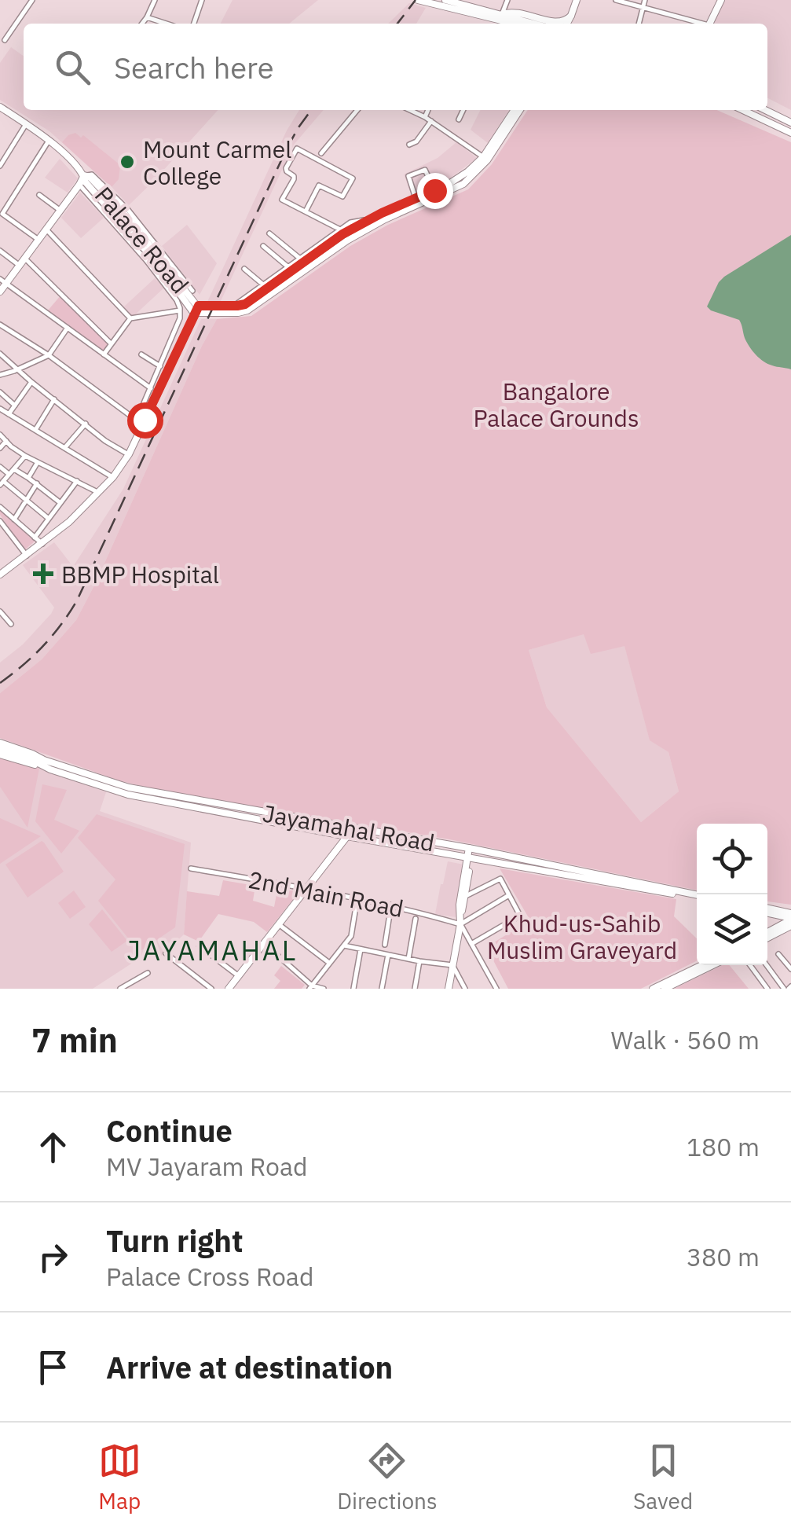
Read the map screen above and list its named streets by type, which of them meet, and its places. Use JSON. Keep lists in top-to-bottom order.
{
  "streets": {
    "street": ["Palace Road", "Jayamahal Road", "2nd Main Road"]
  },
  "districts": ["JAYAMAHAL"],
  "parks": ["Bangalore Palace Grounds", "Khud-us-Sahib Muslim Graveyard"],
  "places": {
    "other": ["Mount Carmel College"],
    "health": ["BBMP Hospital"]
  },
  "page": {
    "search": "Search here",
    "heading": ["7 min", "Walk · 560 m"],
    "list": [
      ["Continue", "MV Jayaram Road", "180 m"],
      ["Turn right", "Palace Cross Road", "380 m"],
      "Arrive at destination"
    ],
    "nav": ["Map", "Directions", "Saved"]
  }
}
